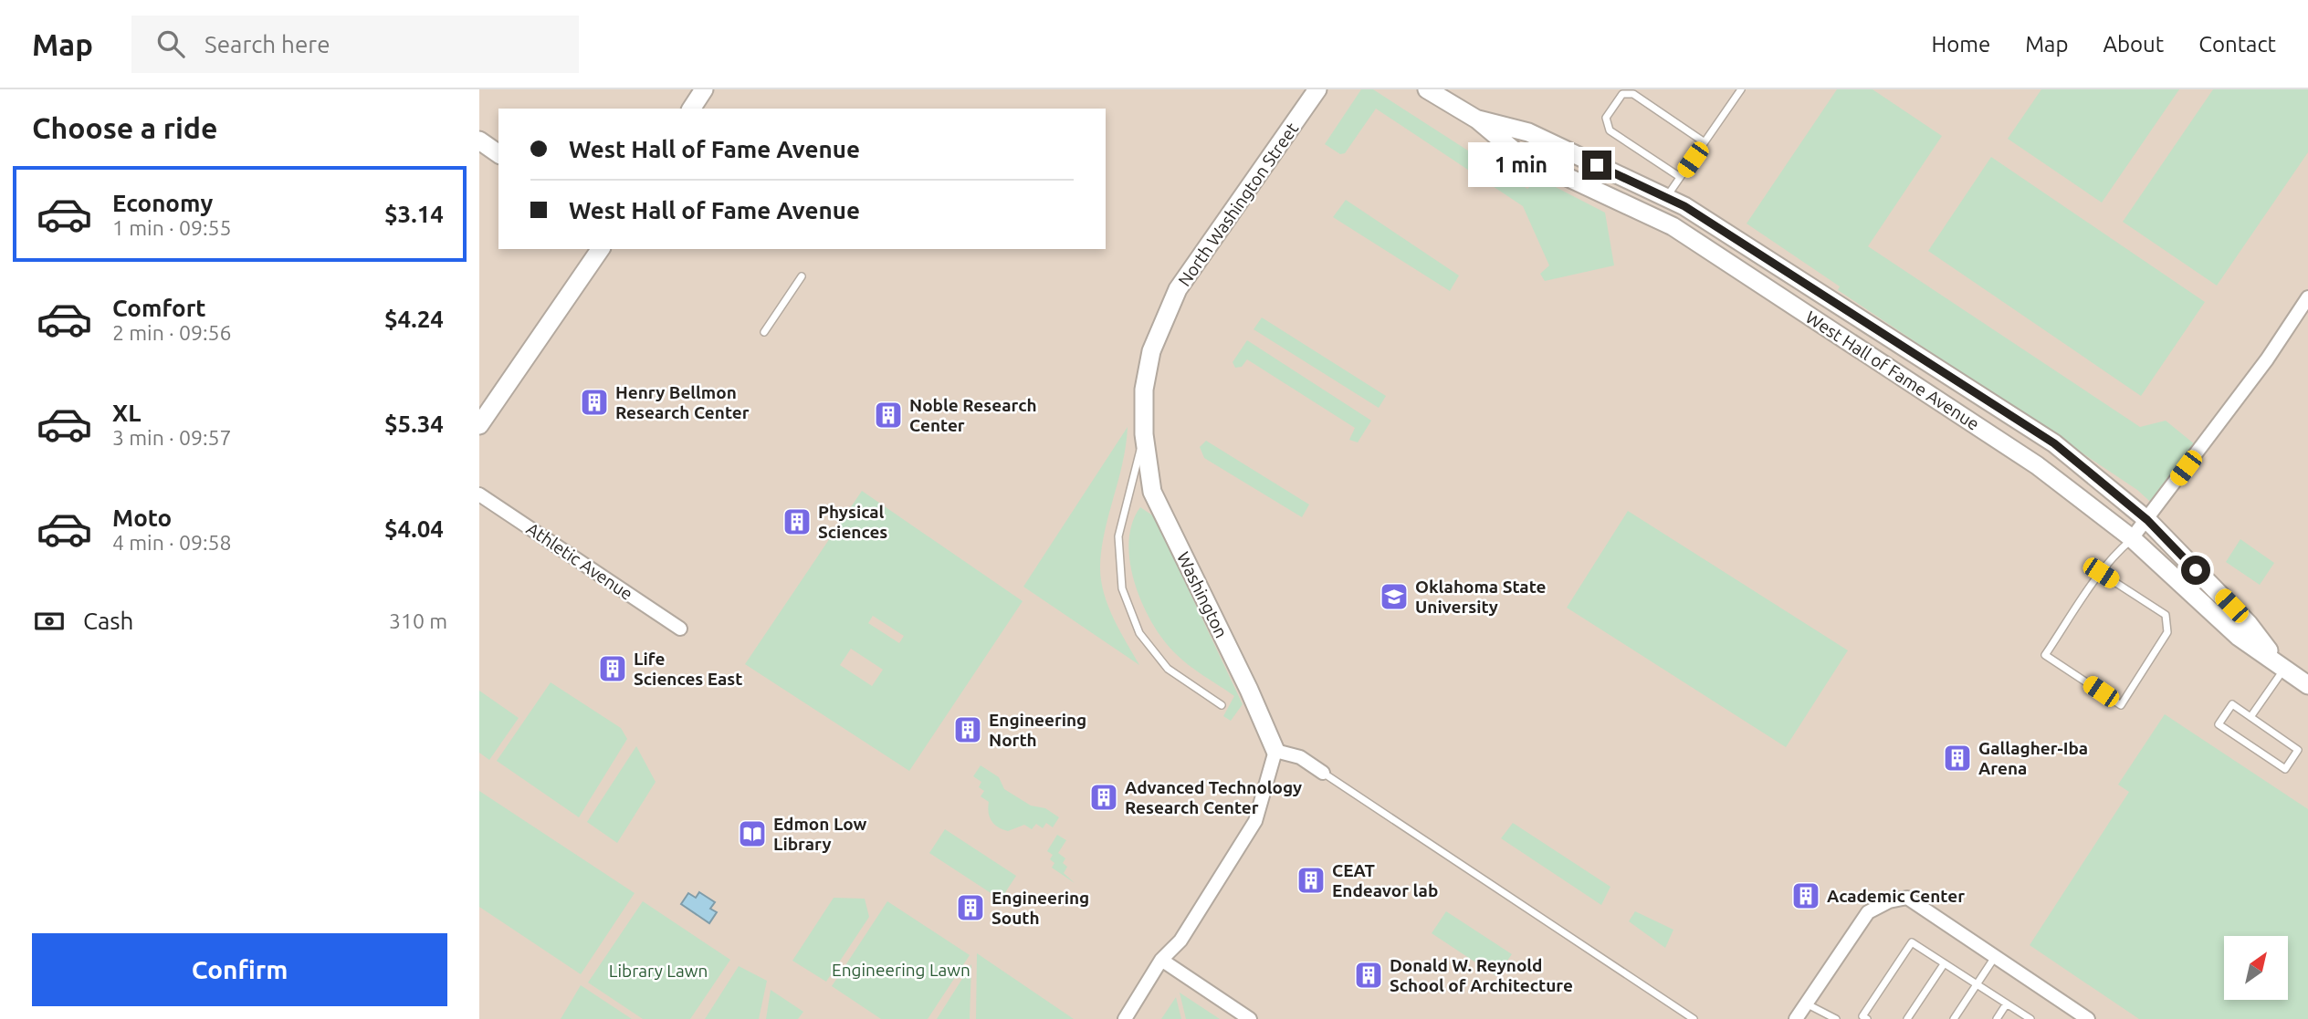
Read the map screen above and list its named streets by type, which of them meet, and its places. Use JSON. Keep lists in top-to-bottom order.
{
  "streets": {
    "main road": ["North Washington Street", "West Hall of Fame Avenue", "Washington"],
    "street": ["Athletic Avenue"]
  },
  "crossings": [
    ["North Washington Street", "Washington"]
  ],
  "parks": ["Engineering Lawn", "Library Lawn"],
  "places": {
    "building": [
      "Henry Bellmon Research Center",
      "Noble Research Center",
      "Physical Sciences",
      "Life Sciences East",
      "Engineering North",
      "Gallagher-Iba Arena",
      "Advanced Technology Research Center",
      "CEAT Endeavor lab",
      "Academic Center",
      "Engineering South",
      "Donald W. Reynold School of Architecture"
    ],
    "school or university": ["Oklahoma State University"],
    "library": ["Edmon Low Library"]
  },
  "north": "top right",
  "page": {
    "header": "Map",
    "search": "Search here",
    "nav": [
      "Home",
      "Map",
      "About",
      "Contact"
    ],
    "heading": "Choose a ride",
    "banner": ["West Hall of Fame Avenue", "West Hall of Fame Avenue"],
    "bubble": "1 min",
    "list": [
      {
        "name": "Economy",
        "note": "1 min · 09:55",
        "value": "$3.14"
      },
      {
        "name": "Comfort",
        "note": "2 min · 09:56",
        "value": "$4.24"
      },
      {
        "name": "XL",
        "note": "3 min · 09:57",
        "value": "$5.34"
      },
      {
        "name": "Moto",
        "note": "4 min · 09:58",
        "value": "$4.04"
      }
    ],
    "pay": ["Cash", "310 m"],
    "buttons": "Confirm"
  }
}
